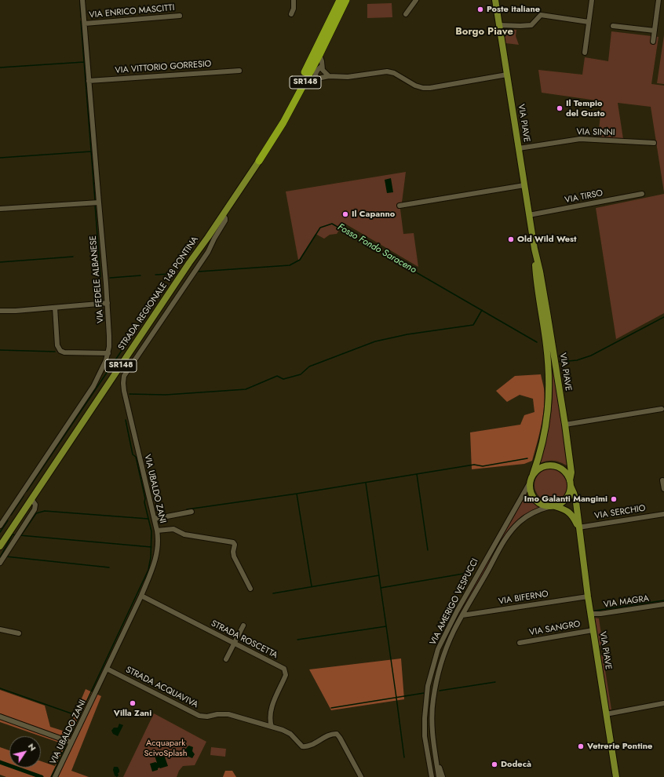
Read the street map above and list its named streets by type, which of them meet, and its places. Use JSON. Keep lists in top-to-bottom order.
{
  "streets": {
    "highway": ["SR148", "STRADA REGIONALE 148 PONTINA"],
    "main road": ["VIA PIAVE"],
    "street": [
      "VIA ENRICO MASCITTI",
      "VIA VITTORIO GORRESIO",
      "VIA SINNI",
      "VIA TIRSO",
      "VIA FEDELE ALBANESE",
      "VIA UBALDO ZANI",
      "VIA SERCHIO",
      "VIA BIFERNO",
      "VIA AMERIGO VESPUCCI",
      "VIA MAGRA",
      "VIA SANGRO",
      "STRADA ROSCETTA",
      "STRADA ACQUAVIVA"
    ]
  },
  "crossings": [
    ["VIA ENRICO MASCITTI", "VIA FEDELE ALBANESE"],
    ["VIA VITTORIO GORRESIO", "VIA FEDELE ALBANESE"],
    ["VIA PIAVE", "VIA SINNI"],
    ["VIA PIAVE", "VIA TIRSO"],
    ["VIA PIAVE", "VIA SERCHIO"],
    ["VIA PIAVE", "VIA BIFERNO"],
    ["VIA PIAVE", "VIA AMERIGO VESPUCCI"],
    ["VIA PIAVE", "VIA MAGRA"],
    ["VIA PIAVE", "VIA SANGRO"],
    ["STRADA REGIONALE 148 PONTINA", "VIA UBALDO ZANI"],
    ["VIA UBALDO ZANI", "STRADA ROSCETTA"],
    ["VIA UBALDO ZANI", "STRADA ACQUAVIVA"],
    ["VIA BIFERNO", "VIA AMERIGO VESPUCCI"],
    ["STRADA ROSCETTA", "STRADA ACQUAVIVA"]
  ],
  "districts": ["Borgo Piave"],
  "water": ["Fosso Fondo Saraceno"],
  "parks": ["Acquapark ScivoSplash"],
  "places": [
    "Poste italiane",
    "Il Tempio del Gusto",
    "Il Capanno",
    "Old Wild West",
    "Imo Galanti Mangimi",
    "Villa Zani",
    "Vetrerie Pontine",
    "Dodecà"
  ],
  "north": "top right"
}
